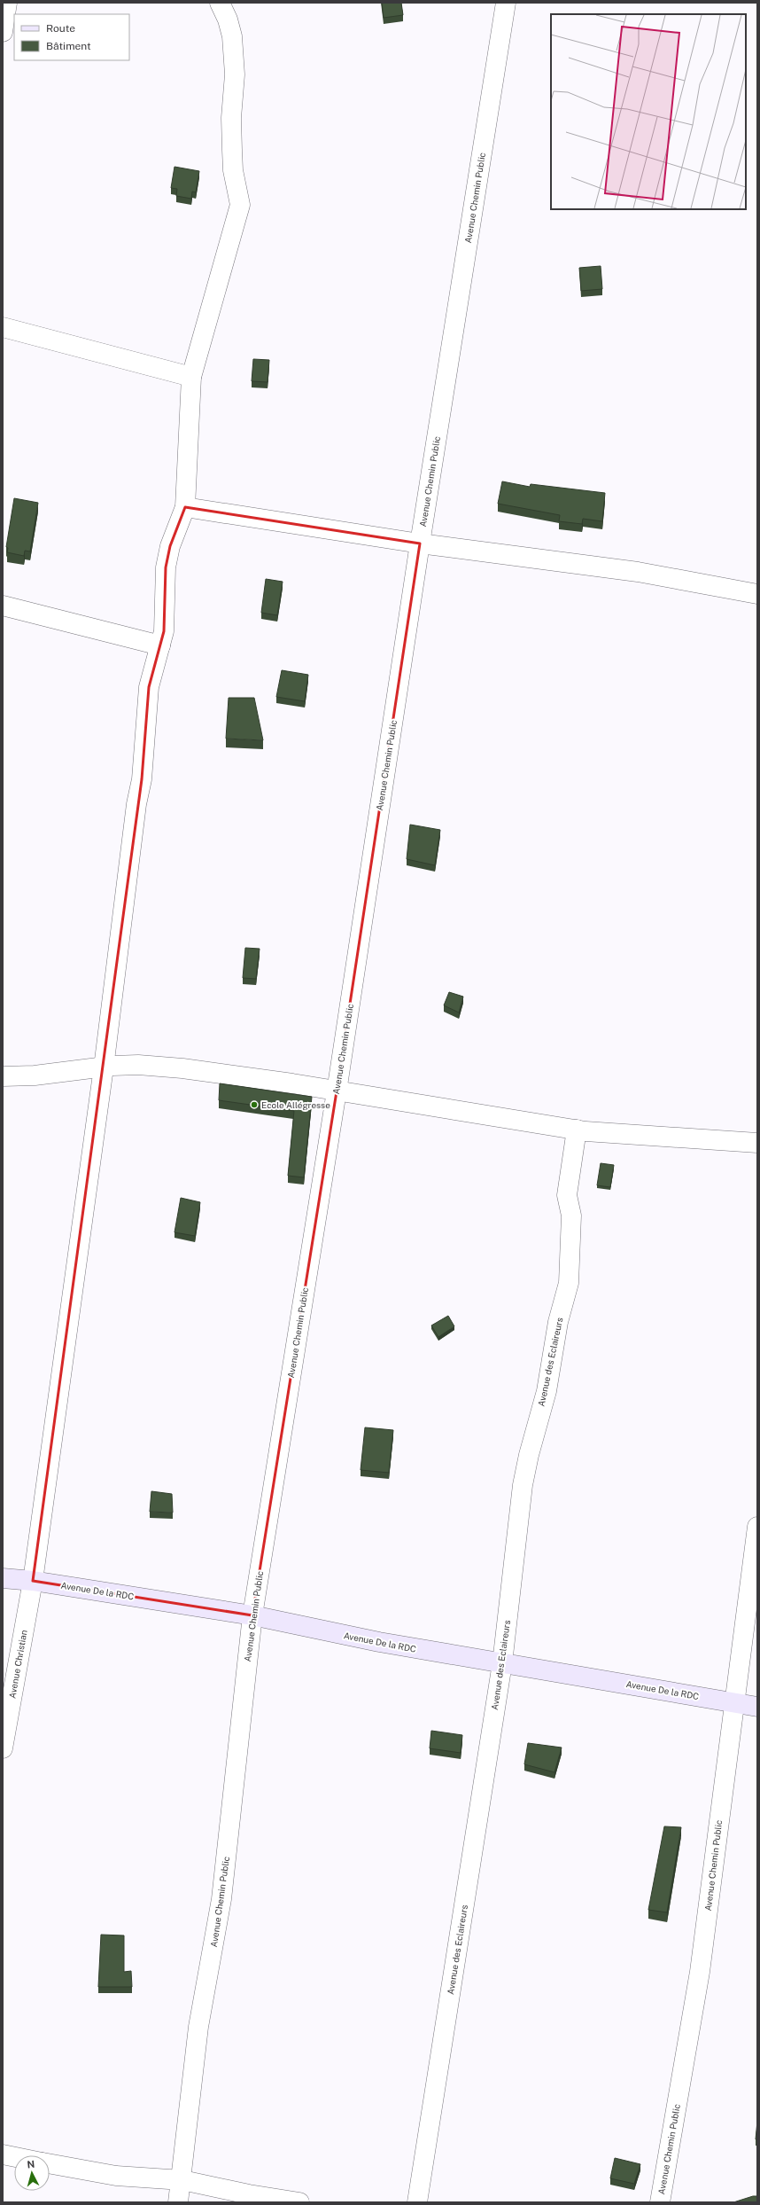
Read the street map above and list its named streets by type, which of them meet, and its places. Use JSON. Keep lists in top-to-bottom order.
{
  "streets": {
    "street": [
      "Avenue Chemin Public",
      "Avenue des Eclaireurs",
      "Avenue De la RDC",
      "Avenue Christian"
    ]
  },
  "crossings": [
    ["Avenue Chemin Public", "Avenue De la RDC"],
    ["Avenue des Eclaireurs", "Avenue De la RDC"],
    ["Avenue De la RDC", "Avenue Christian"]
  ],
  "places": ["Ecole Allégresse"],
  "legend": ["Route", "Bâtiment"],
  "north": "top"
}
